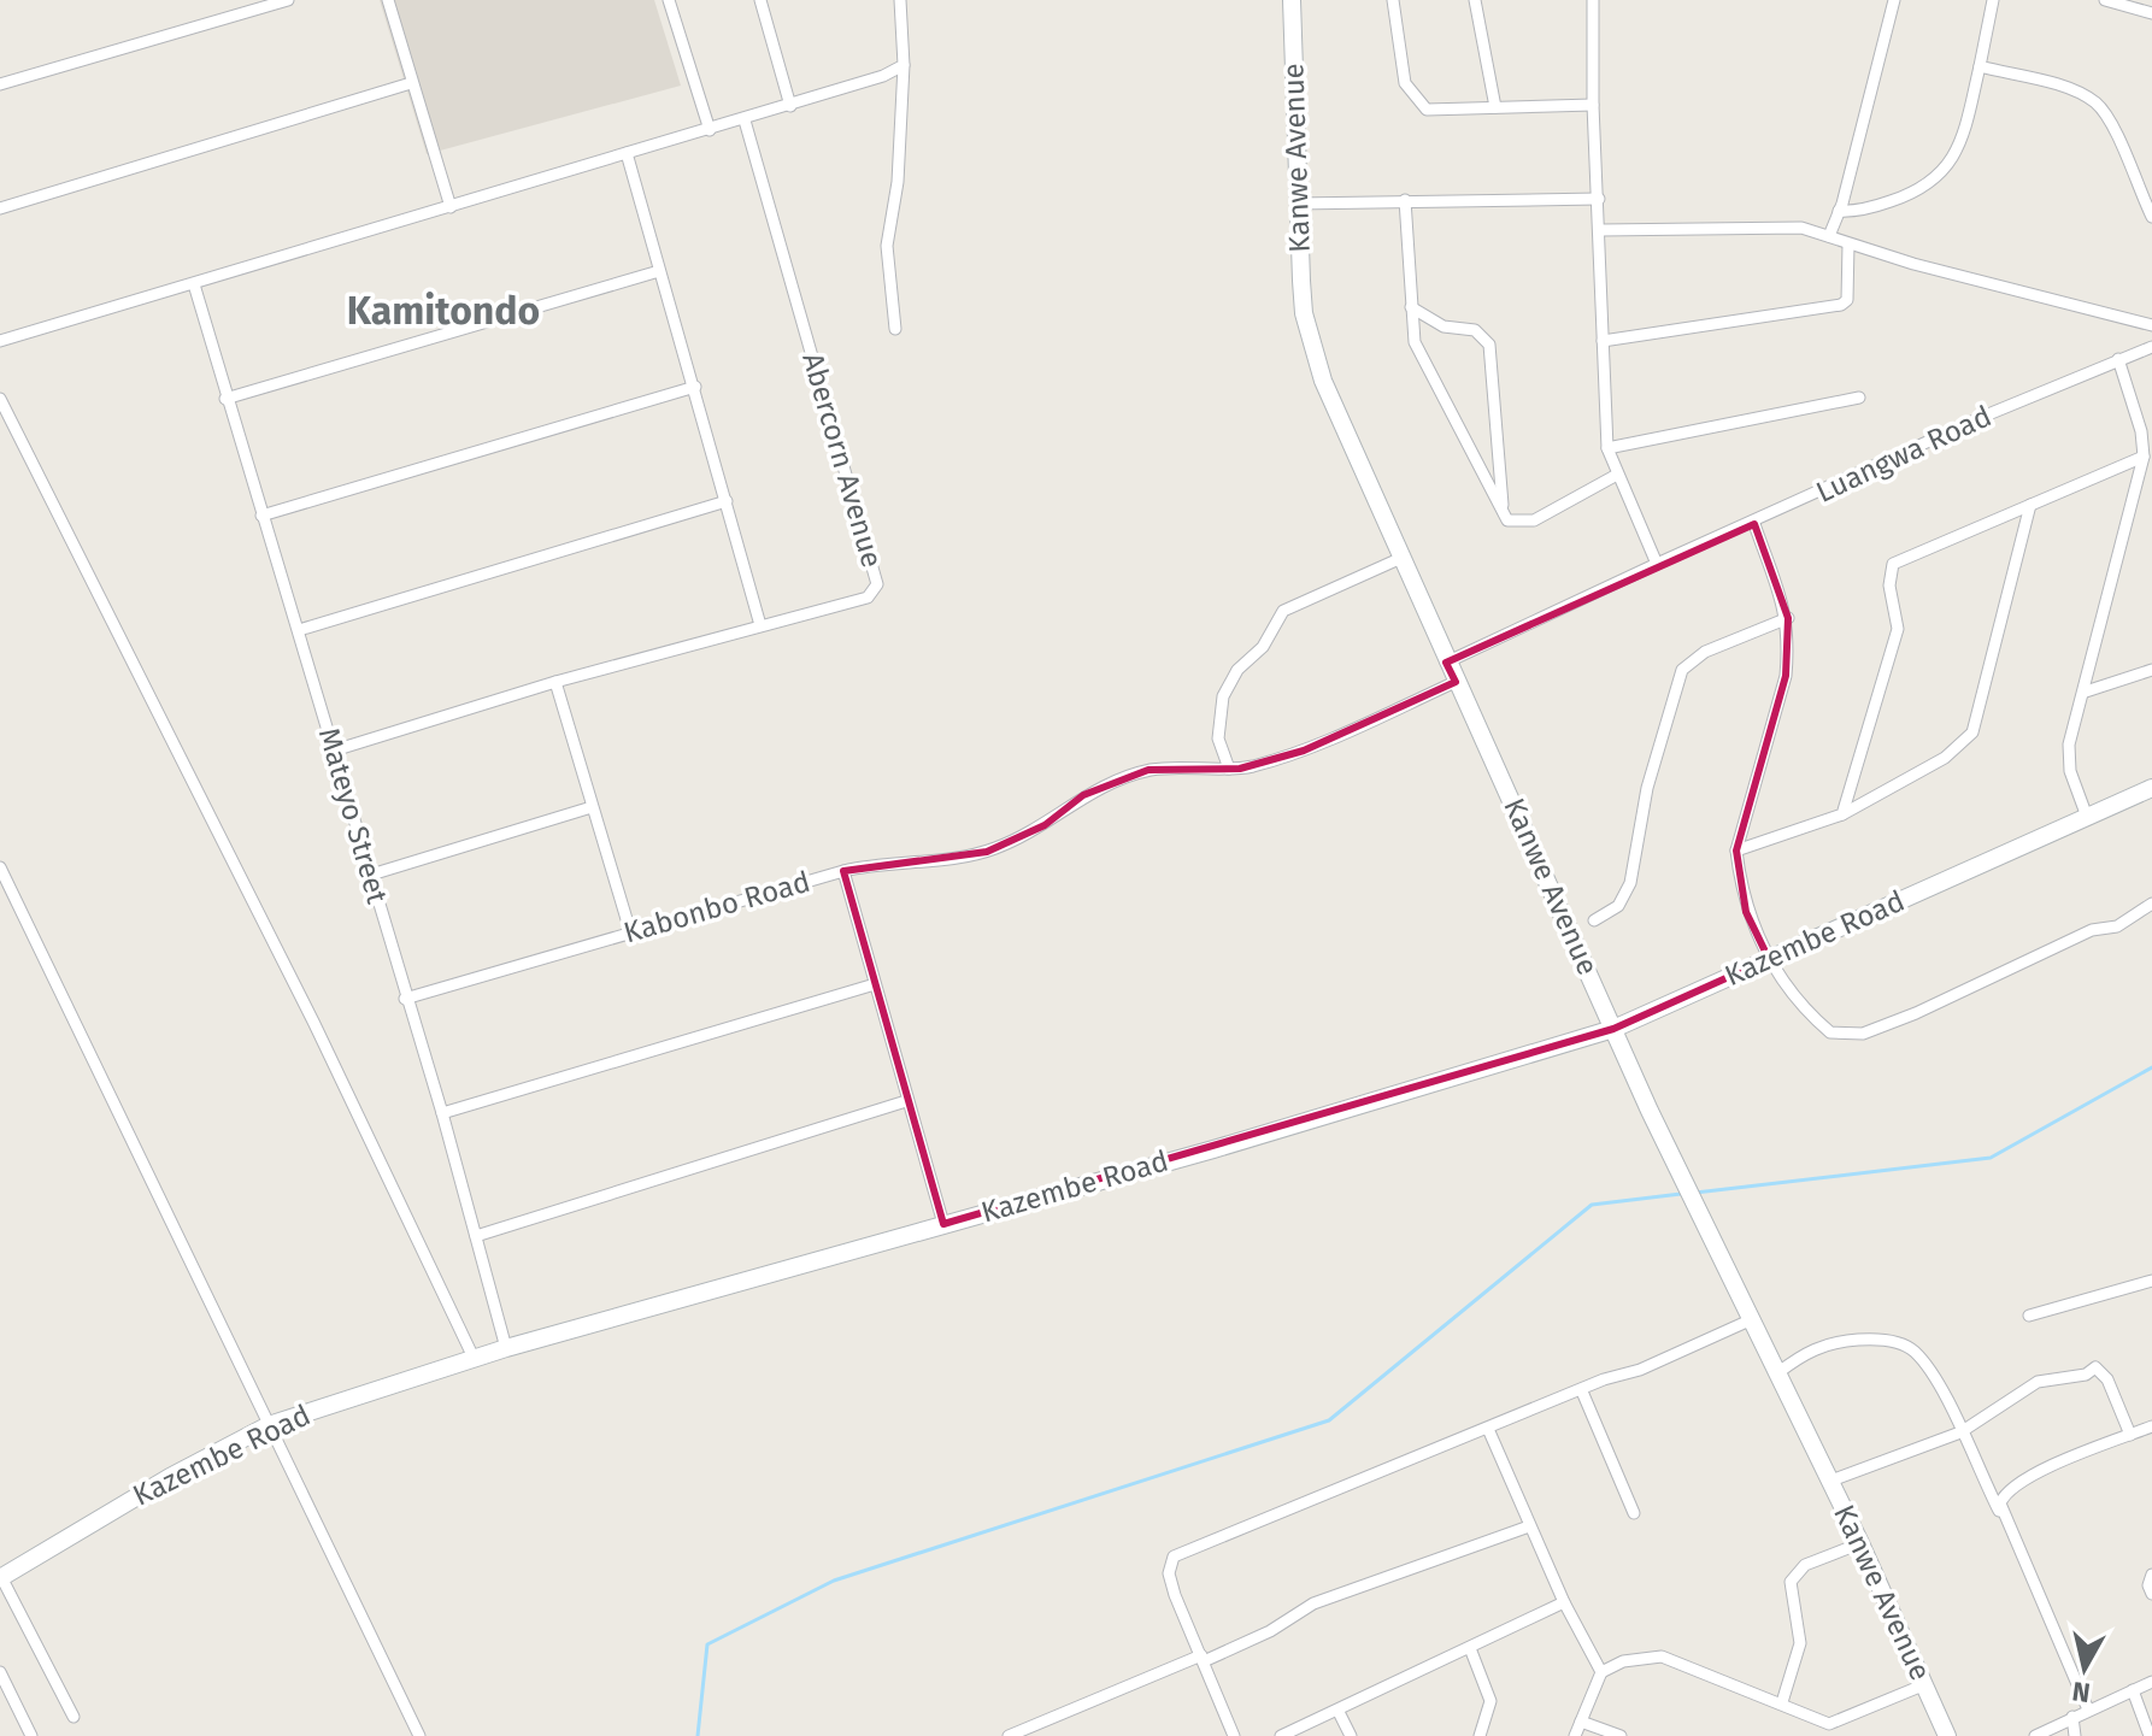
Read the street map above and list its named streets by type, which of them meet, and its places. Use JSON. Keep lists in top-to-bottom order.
{
  "streets": {
    "main road": ["Kanwe Avenue", "Kazembe Road"],
    "street": [
      "Luangwa Road",
      "Abercorn Avenue",
      "Mateyo Street",
      "Kabonbo Road"
    ]
  },
  "crossings": [
    ["Kanwe Avenue", "Luangwa Road"],
    ["Kanwe Avenue", "Kazembe Road"],
    ["Abercorn Avenue", "Mateyo Street"],
    ["Mateyo Street", "Kabonbo Road"],
    ["Mateyo Street", "Kazembe Road"],
    ["Kabonbo Road", "Kazembe Road"]
  ],
  "districts": ["Kamitondo"],
  "north": "bottom"
}
